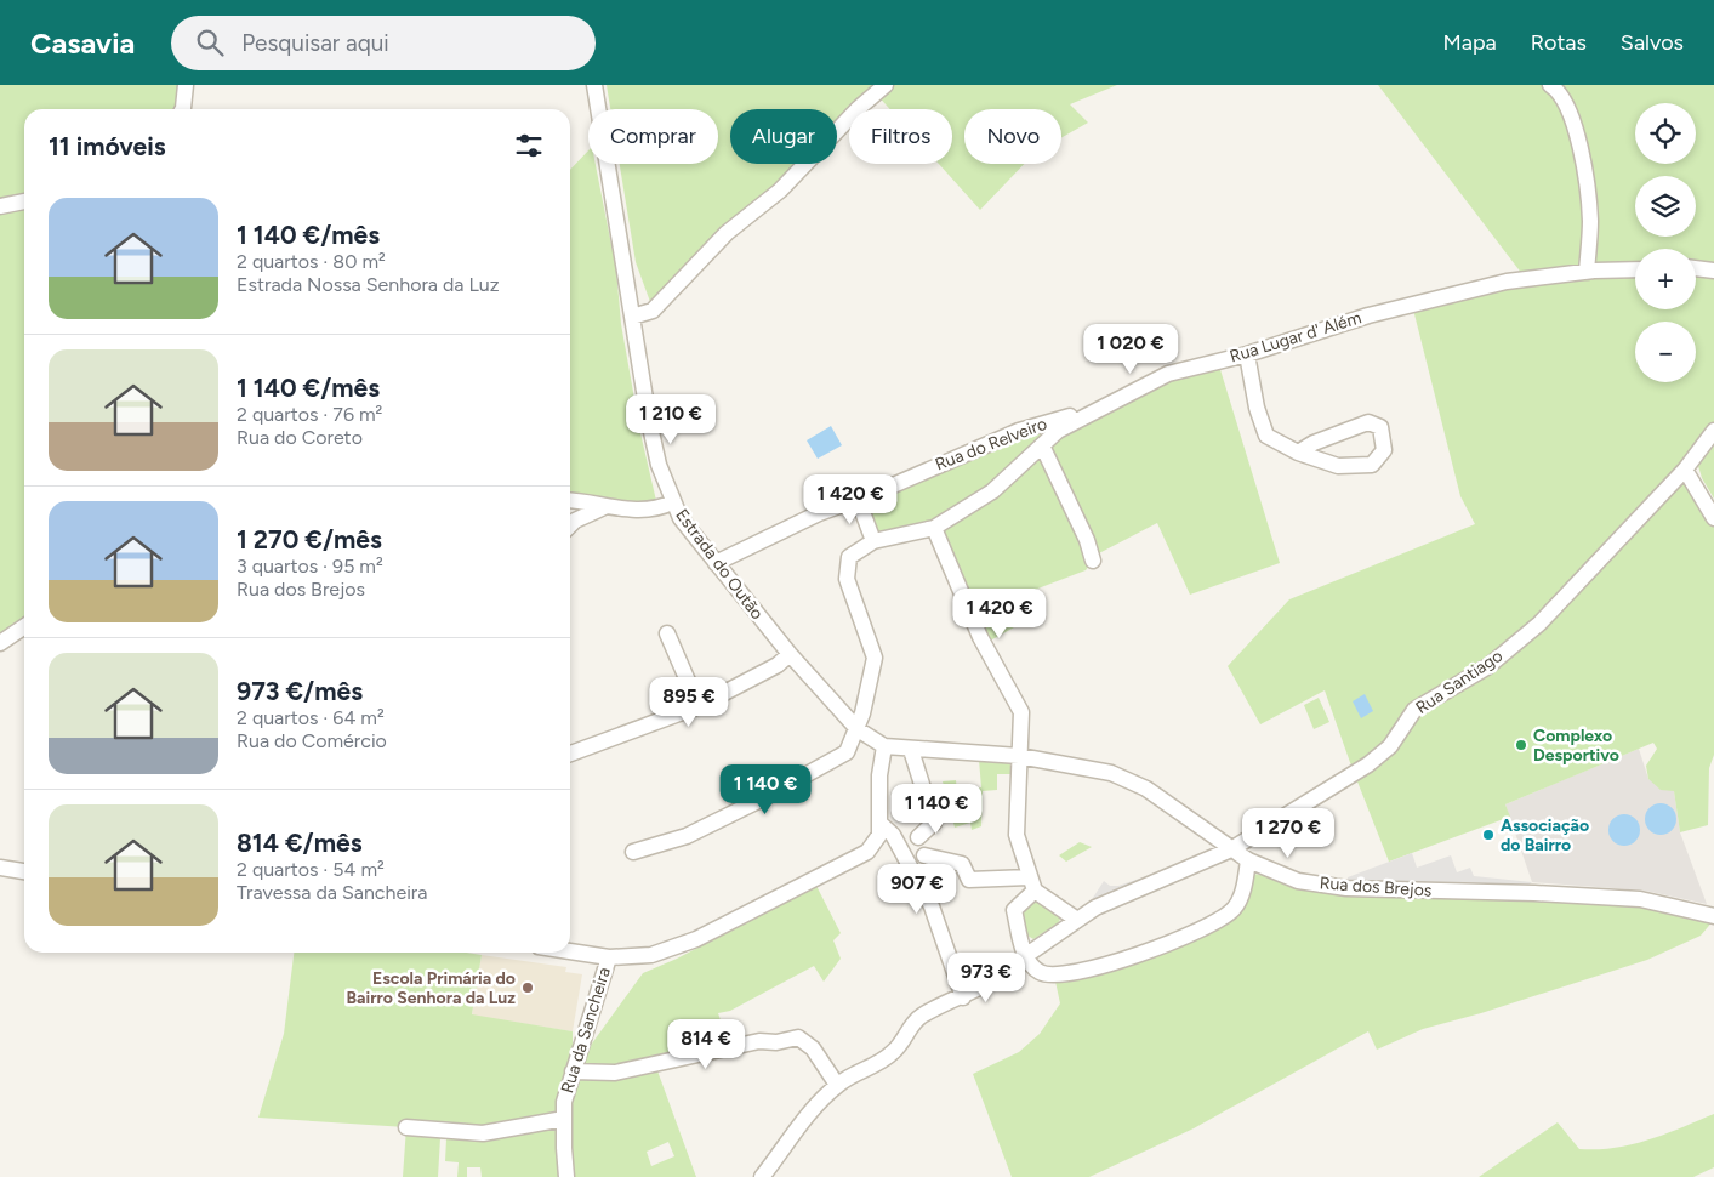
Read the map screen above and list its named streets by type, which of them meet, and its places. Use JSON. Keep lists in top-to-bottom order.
{
  "streets": {
    "street": [
      "Rua Lugar d' Além",
      "Rua do Relveiro",
      "Estrada do Outão",
      "Rua Santiago",
      "Rua dos Brejos",
      "Rua da Sancheira"
    ]
  },
  "crossings": [
    ["Rua Lugar d' Além", "Rua do Relveiro"],
    ["Rua Lugar d' Além", "Estrada do Outão"],
    ["Rua do Relveiro", "Estrada do Outão"],
    ["Estrada do Outão", "Rua dos Brejos"],
    ["Rua Santiago", "Rua dos Brejos"]
  ],
  "places": ["Complexo Desportivo", "Associação do Bairro", "Escola Primária do Bairro Senhora da Luz"],
  "page": {
    "header": "Casavia",
    "search": "Pesquisar aqui",
    "nav": ["Mapa", "Rotas", "Salvos"],
    "map_buttons": ["+", "−"],
    "chip": [
      "Comprar",
      "Alugar",
      "Filtros",
      "Novo"
    ],
    "heading": "11 imóveis",
    "list": [
      {
        "name": "1 140 €/mês",
        "note": "2 quartos · 80 m² · Estrada Nossa Senhora da Luz"
      },
      {
        "name": "1 140 €/mês",
        "note": "2 quartos · 76 m² · Rua do Coreto"
      },
      {
        "name": "1 270 €/mês",
        "note": "3 quartos · 95 m² · Rua dos Brejos"
      },
      {
        "name": "973 €/mês",
        "note": "2 quartos · 64 m² · Rua do Comércio"
      },
      {
        "name": "814 €/mês",
        "note": "2 quartos · 54 m² · Travessa da Sancheira"
      }
    ],
    "price": [
      "1 020 €",
      "1 210 €",
      "1 420 €",
      "1 420 €",
      "895 €",
      "1 140 €",
      "1 140 €",
      "1 270 €",
      "907 €",
      "973 €",
      "814 €"
    ]
  }
}
